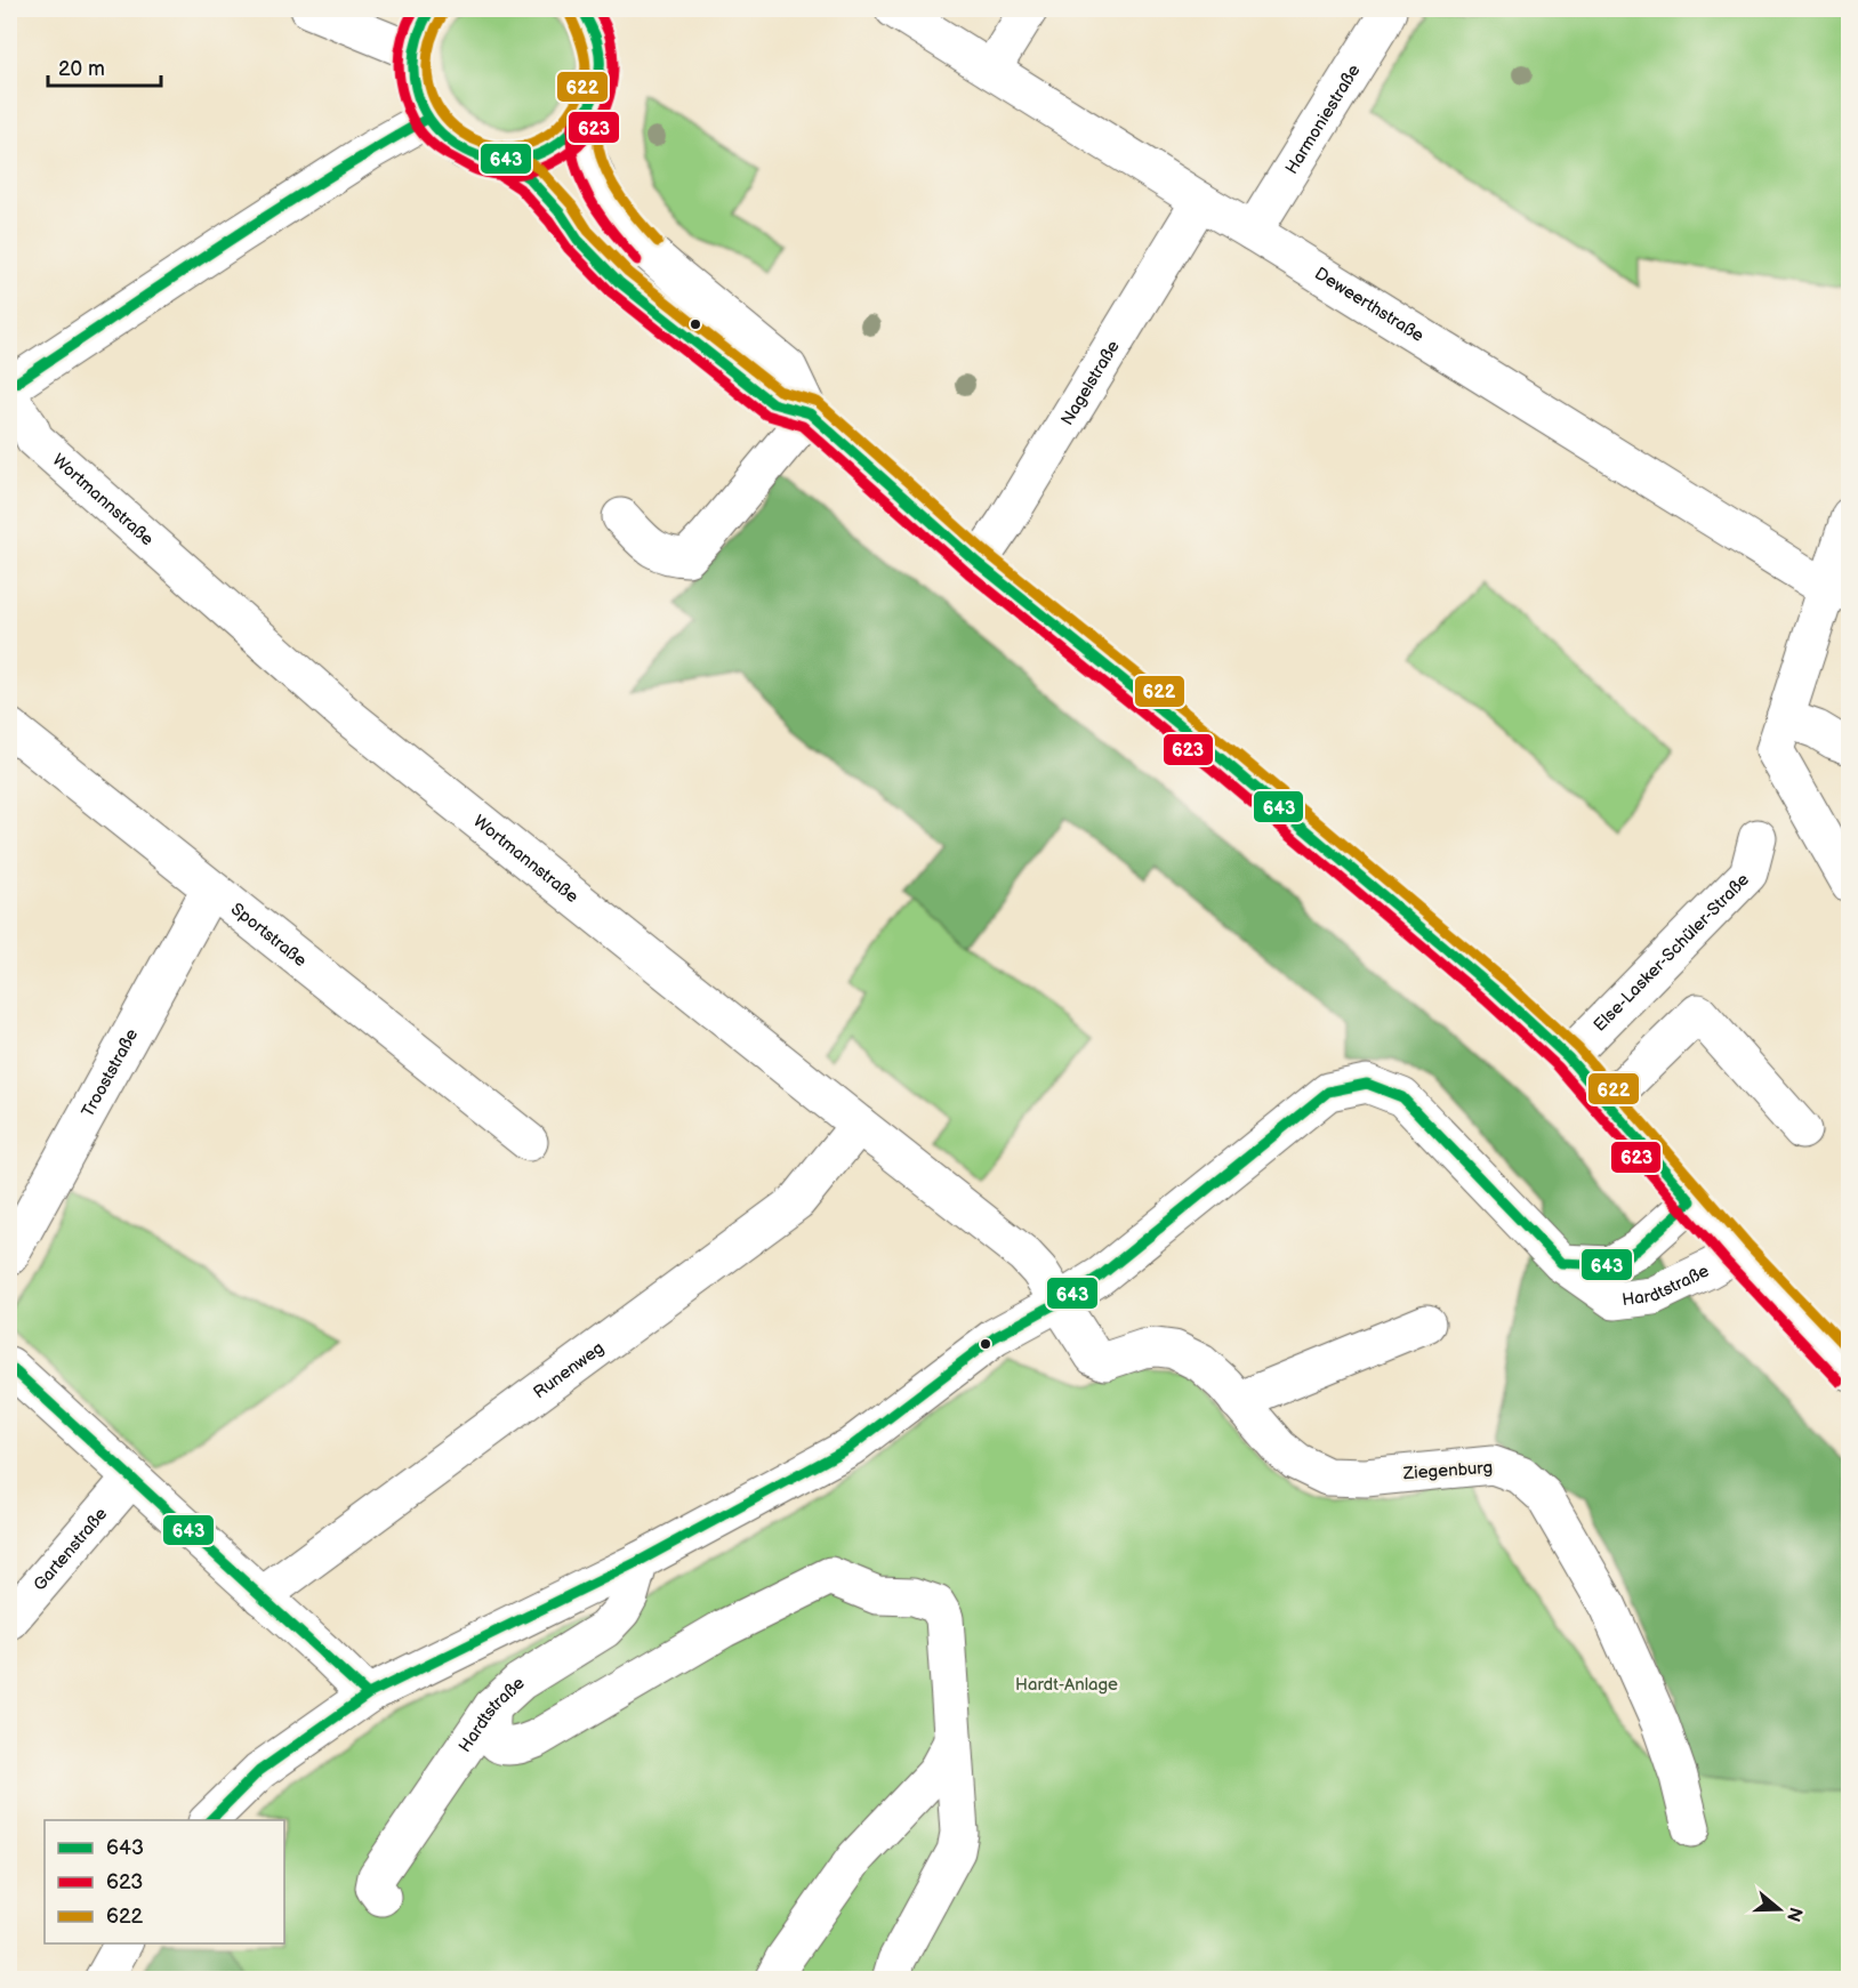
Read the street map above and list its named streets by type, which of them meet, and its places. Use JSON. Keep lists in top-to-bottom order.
{
  "streets": {
    "street": [
      "Harmoniestraße",
      "Deweerthstraße",
      "Nagelstraße",
      "Wortmannstraße",
      "Sportstraße",
      "Else-Lasker-Schüler-Straße",
      "Trooststraße",
      "Hardtstraße",
      "Runenweg",
      "Ziegenburg",
      "Gartenstraße"
    ]
  },
  "crossings": [
    ["Harmoniestraße", "Deweerthstraße"],
    ["Deweerthstraße", "Nagelstraße"],
    ["Wortmannstraße", "Hardtstraße"],
    ["Wortmannstraße", "Runenweg"],
    ["Wortmannstraße", "Ziegenburg"],
    ["Sportstraße", "Trooststraße"],
    ["Hardtstraße", "Ziegenburg"]
  ],
  "parks": ["Hardt-Anlage"],
  "lines": ["transit line 643", "transit line 623", "transit line 622"],
  "legend": ["643", "623", "622"],
  "scale_bar": "20 m",
  "north": "right"
}
